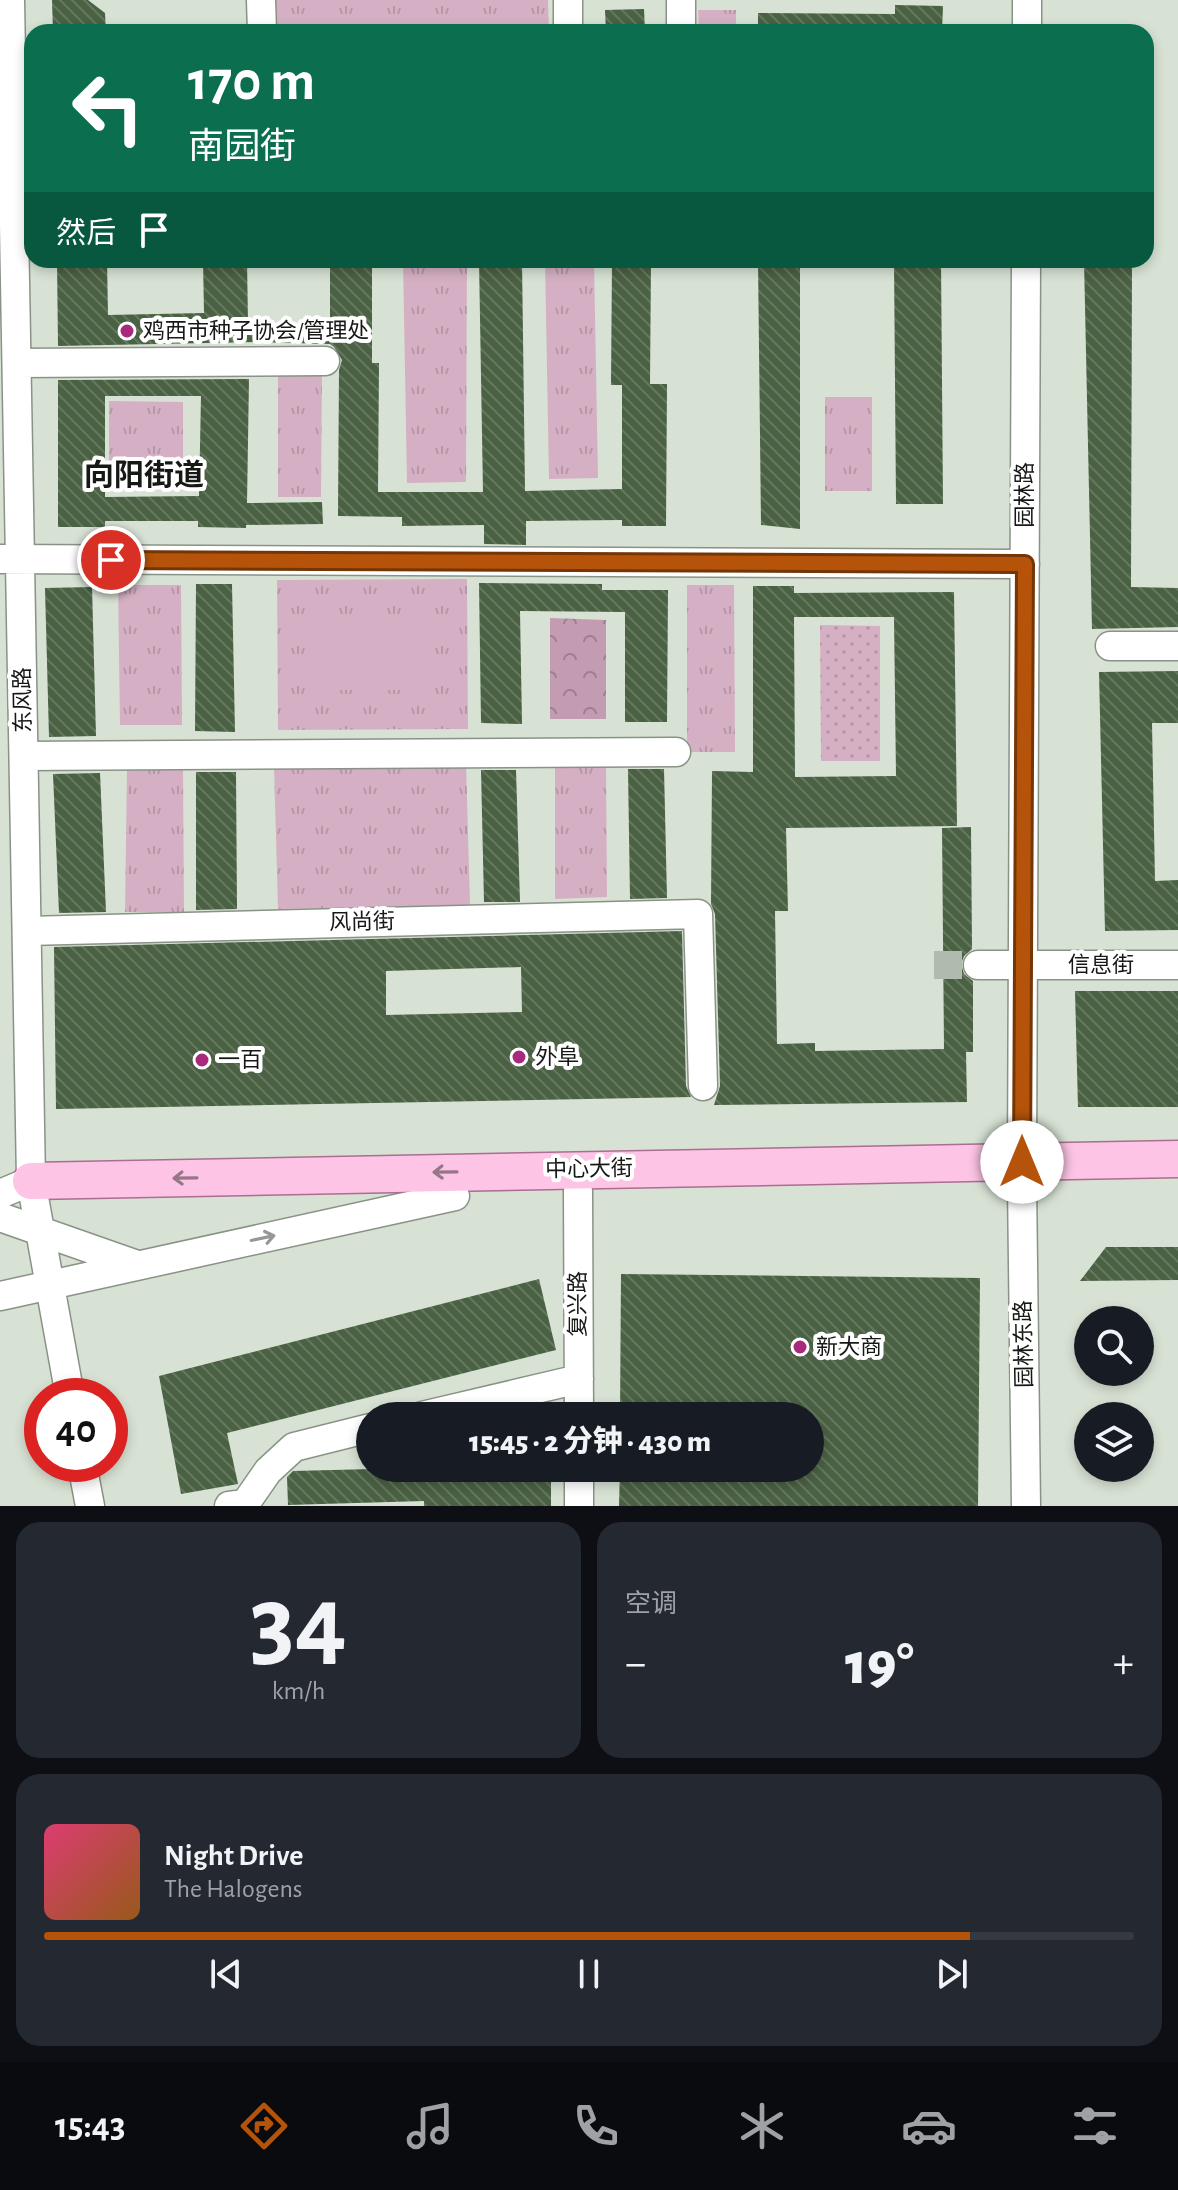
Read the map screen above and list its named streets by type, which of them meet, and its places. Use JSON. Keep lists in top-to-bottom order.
{
  "streets": {
    "main road": ["中心大街"],
    "street": [
      "园林路",
      "东风路",
      "风尚街",
      "信息街",
      "复兴路",
      "园林东路"
    ]
  },
  "crossings": [
    ["园林路", "信息街"],
    ["园林路", "中心大街"],
    ["园林路", "园林东路"],
    ["东风路", "风尚街"],
    ["东风路", "中心大街"],
    ["中心大街", "复兴路"],
    ["中心大街", "园林东路"]
  ],
  "districts": ["向阳街道"],
  "places": [
    "鸡西市种子协会/管理处",
    "外阜",
    "一百",
    "新大商"
  ],
  "page": {
    "turn": ["170 m", "南园街"],
    "then": "然后",
    "limit": "40",
    "trip": "15:45 · 2 分钟 · 430 m",
    "tile": [
      ["34", "km/h"],
      "空调"
    ],
    "heat": ["−", "19°", "+"],
    "song": ["Night Drive", "The Halogens"],
    "tabs": "15:43"
  }
}
